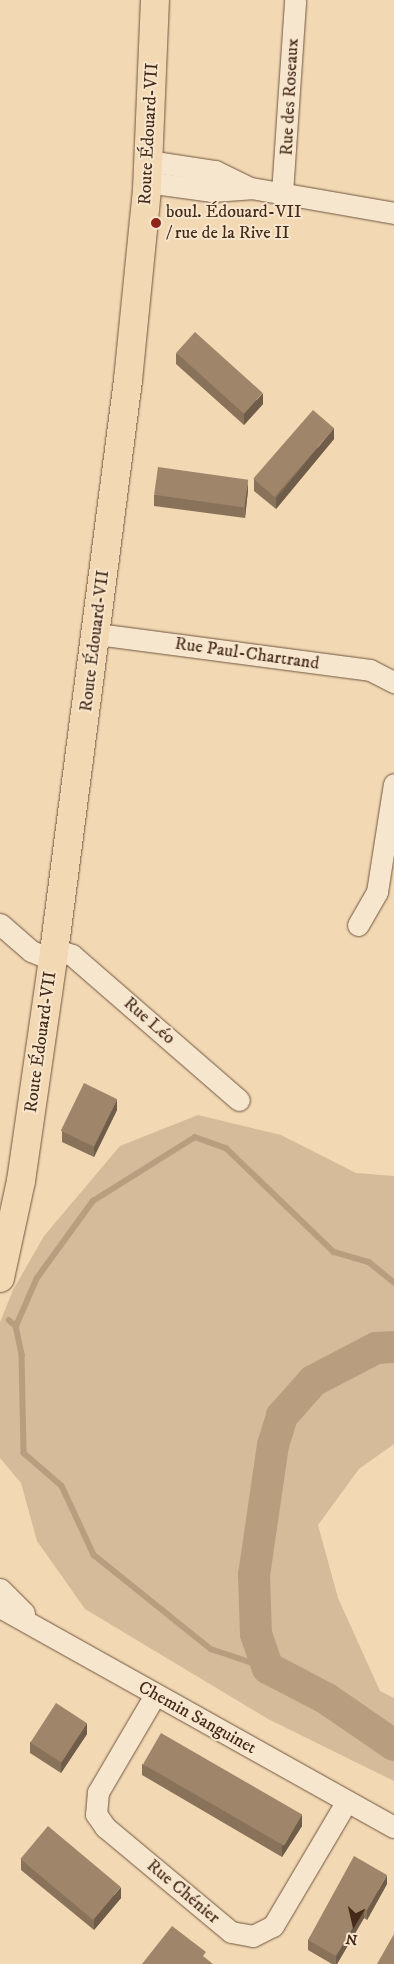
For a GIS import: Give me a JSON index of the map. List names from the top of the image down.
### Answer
{
  "streets": {
    "main road": ["Route Édouard-VII"],
    "street": [
      "Rue des Roseaux",
      "Rue Paul-Chartrand",
      "Rue Léo",
      "Chemin Sanguinet",
      "Rue Chénier"
    ]
  },
  "crossings": [
    ["Route Édouard-VII", "Rue Paul-Chartrand"],
    ["Route Édouard-VII", "Rue Léo"],
    ["Chemin Sanguinet", "Rue Chénier"]
  ],
  "places": ["boul. Édouard-VII / rue de la Rive II"],
  "north": "bottom"
}
